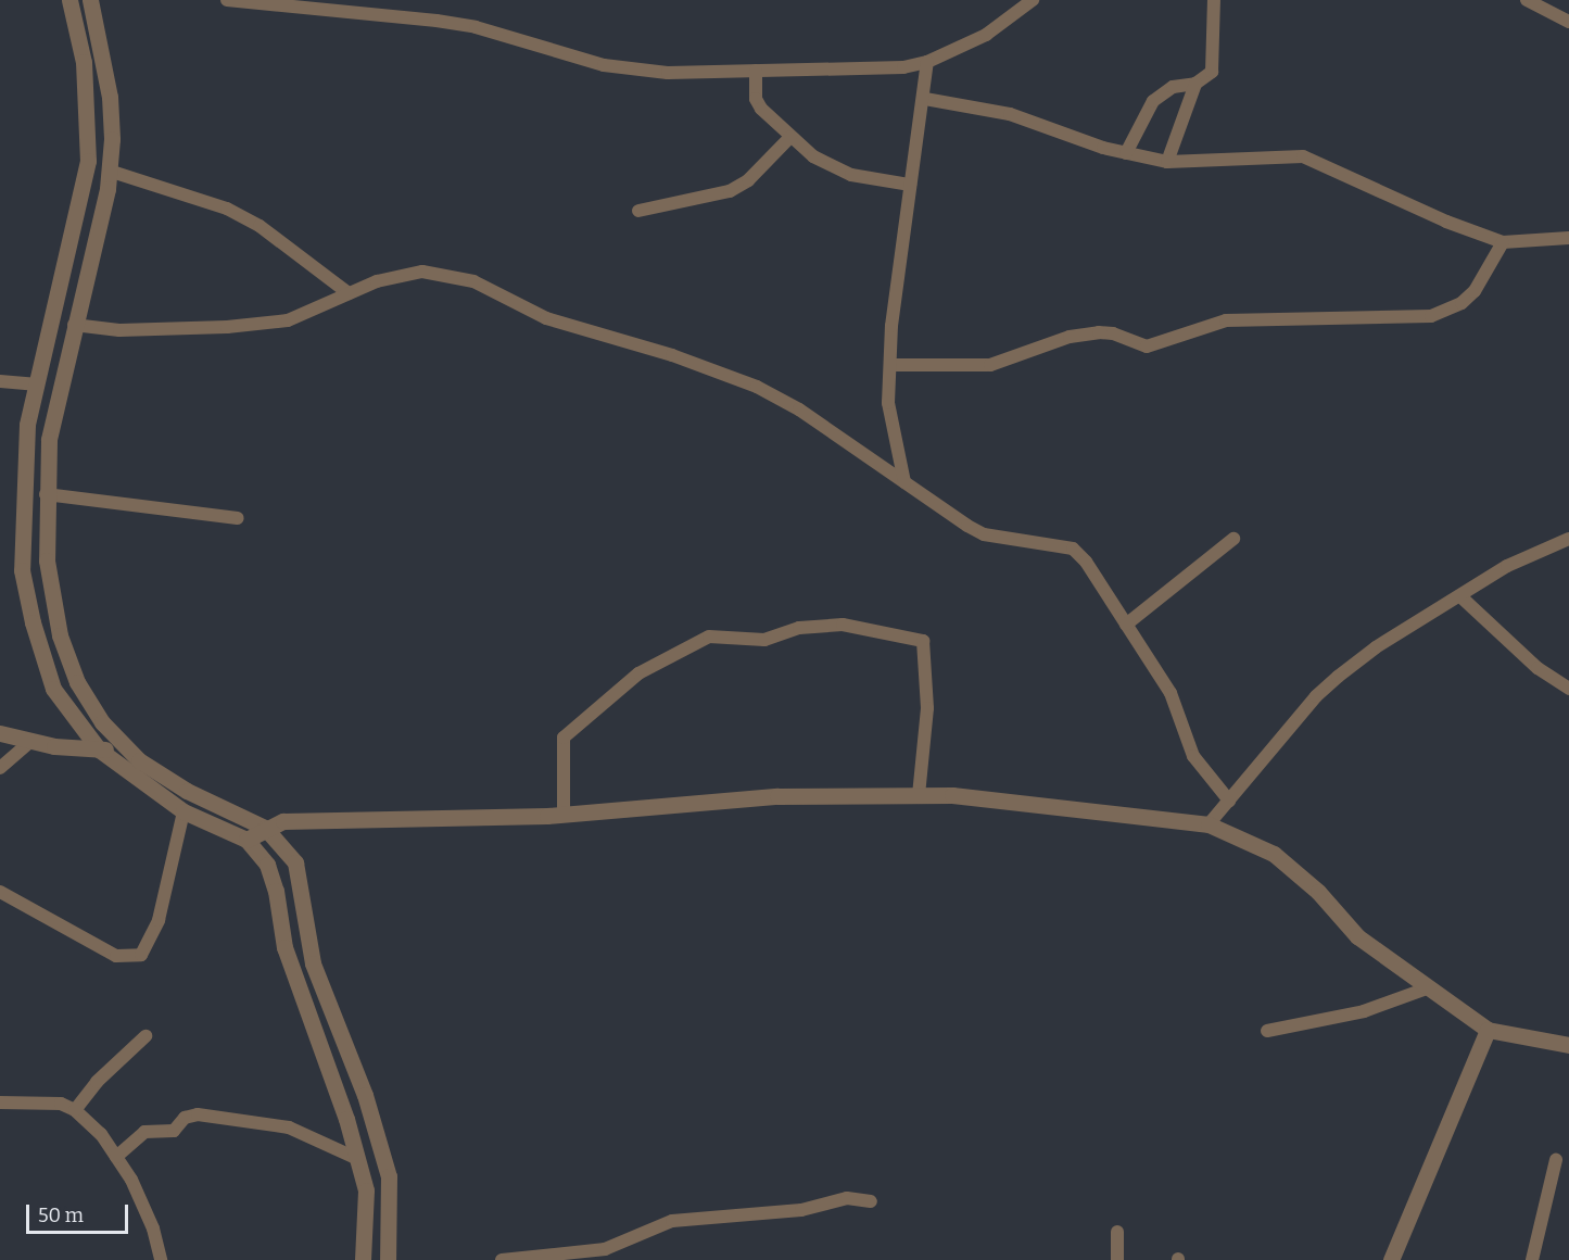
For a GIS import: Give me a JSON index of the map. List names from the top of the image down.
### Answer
{
  "scale_bar": "50 m"
}
